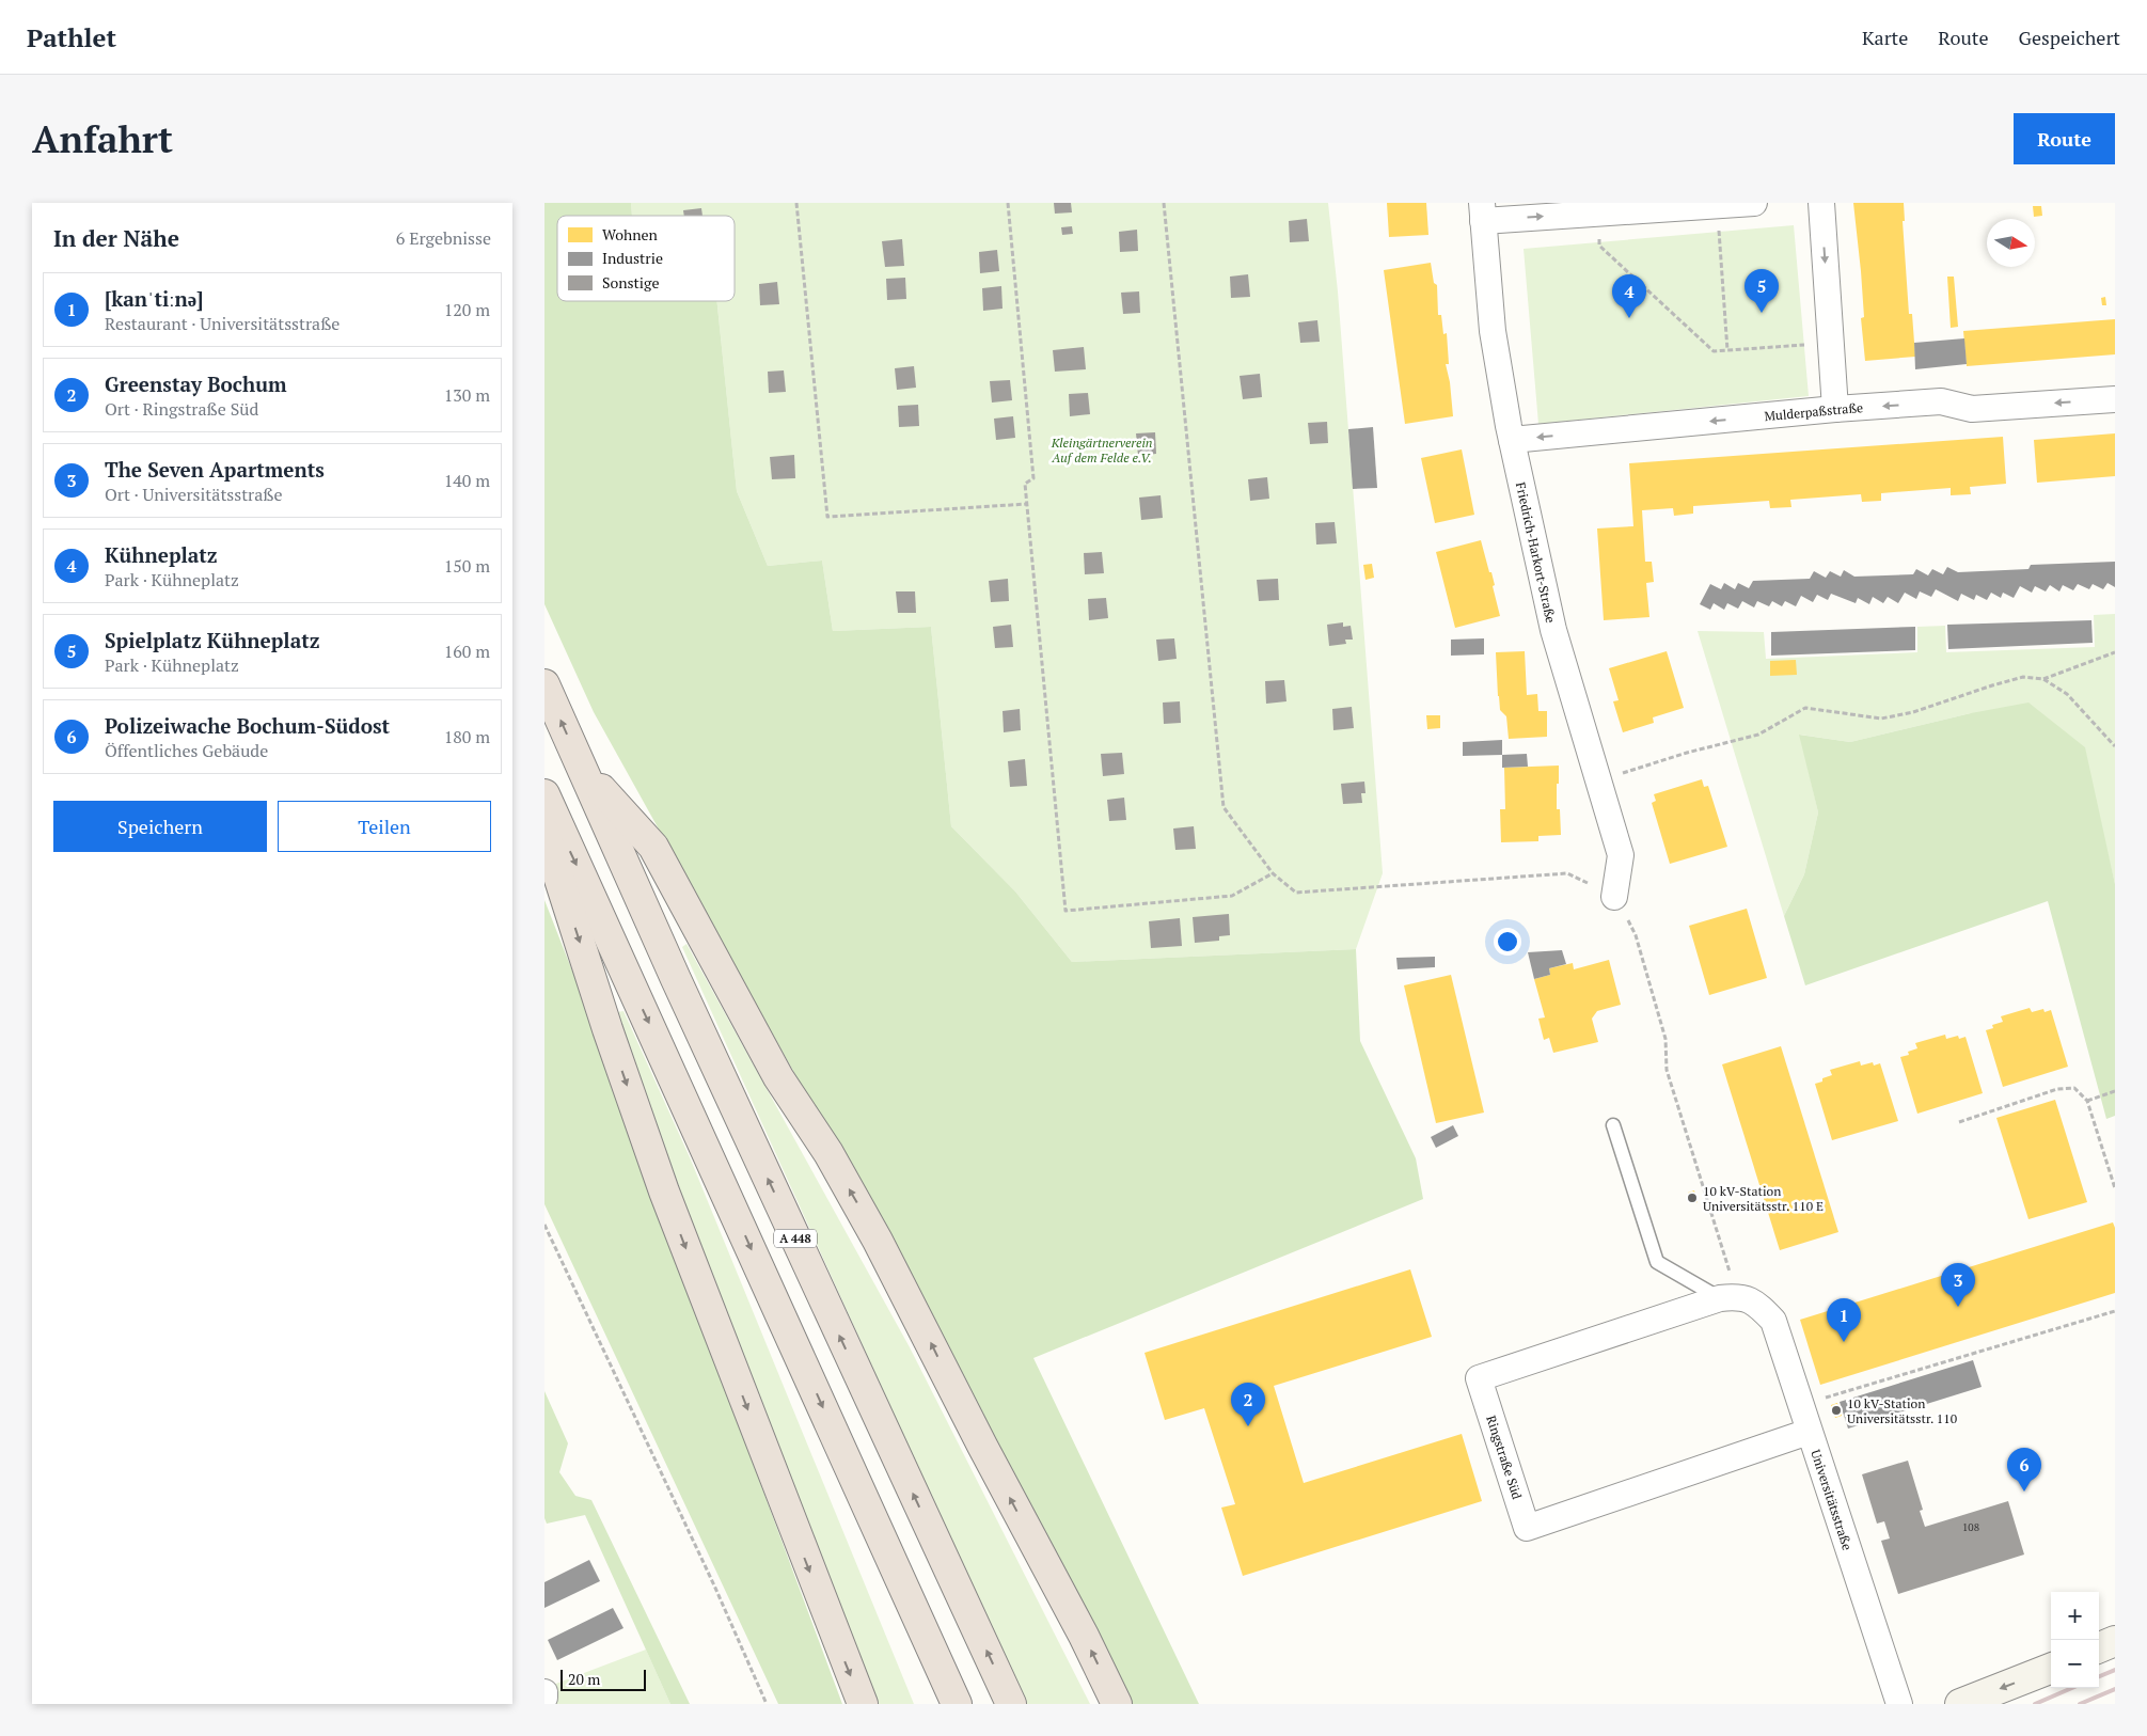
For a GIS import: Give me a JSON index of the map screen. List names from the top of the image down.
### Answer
{
  "streets": {
    "highway": ["A 448"],
    "street": [
      "Mulderpaßstraße",
      "Friedrich-Harkort-Straße",
      "Ringstraße Süd",
      "Universitätsstraße"
    ]
  },
  "crossings": [
    ["Mulderpaßstraße", "Friedrich-Harkort-Straße"],
    ["Ringstraße Süd", "Universitätsstraße"]
  ],
  "parks": ["Kleingärtnerverein Auf dem Felde e.V."],
  "places": ["10 kV-Station Universitätsstr. 110 E", "10 kV-Station Universitätsstr. 110"],
  "house_numbers": ["108"],
  "legend": ["Wohnen", "Industrie", "Sonstige"],
  "scale_bar": "20 m",
  "north": "right",
  "page": {
    "header": "Pathlet",
    "nav": ["Karte", "Route", "Gespeichert"],
    "buttons": [
      "Route",
      ["Speichern", "Teilen"]
    ],
    "title": "Anfahrt",
    "heading": ["In der Nähe", "6 Ergebnisse"],
    "pins": [
      "5",
      "4",
      "3",
      "1",
      "2",
      "6"
    ],
    "list": [
      {
        "mark": "1",
        "name": "[kanˈtiːnə]",
        "note": "Restaurant · Universitätsstraße",
        "value": "120 m"
      },
      {
        "mark": "2",
        "name": "Greenstay Bochum",
        "note": "Ort · Ringstraße Süd",
        "value": "130 m"
      },
      {
        "mark": "3",
        "name": "The Seven Apartments",
        "note": "Ort · Universitätsstraße",
        "value": "140 m"
      },
      {
        "mark": "4",
        "name": "Kühneplatz",
        "note": "Park · Kühneplatz",
        "value": "150 m"
      },
      {
        "mark": "5",
        "name": "Spielplatz Kühneplatz",
        "note": "Park · Kühneplatz",
        "value": "160 m"
      },
      {
        "mark": "6",
        "name": "Polizeiwache Bochum-Südost",
        "note": "Öffentliches Gebäude",
        "value": "180 m"
      }
    ],
    "map_buttons": ["+", "−"],
    "scale": "20 m"
  }
}
